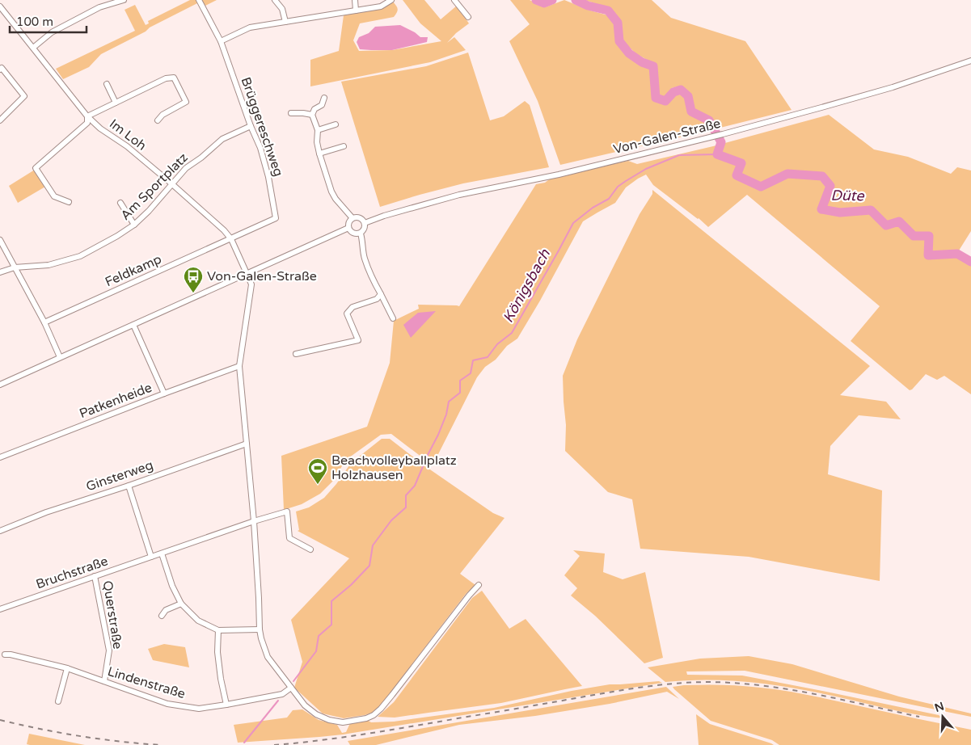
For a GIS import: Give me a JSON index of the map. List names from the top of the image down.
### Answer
{
  "streets": {
    "street": [
      "Brüggereschweg",
      "Im Loh",
      "Von-Galen-Straße",
      "Am Sportplatz",
      "Feldkamp",
      "Patkenheide",
      "Ginsterweg",
      "Bruchstraße",
      "Querstraße",
      "Lindenstraße"
    ]
  },
  "crossings": [
    ["Brüggereschweg", "Im Loh"],
    ["Brüggereschweg", "Am Sportplatz"],
    ["Brüggereschweg", "Feldkamp"],
    ["Im Loh", "Am Sportplatz"],
    ["Im Loh", "Feldkamp"],
    ["Im Loh", "Patkenheide"],
    ["Im Loh", "Ginsterweg"],
    ["Im Loh", "Bruchstraße"],
    ["Im Loh", "Lindenstraße"],
    ["Bruchstraße", "Querstraße"],
    ["Querstraße", "Lindenstraße"]
  ],
  "water": ["Düte", "Königsbach"],
  "places": {
    "bus stop": ["Von-Galen-Straße"],
    "sports": ["Beachvolleyballplatz Holzhausen"]
  },
  "scale_bar": "100 m",
  "north": "top"
}
